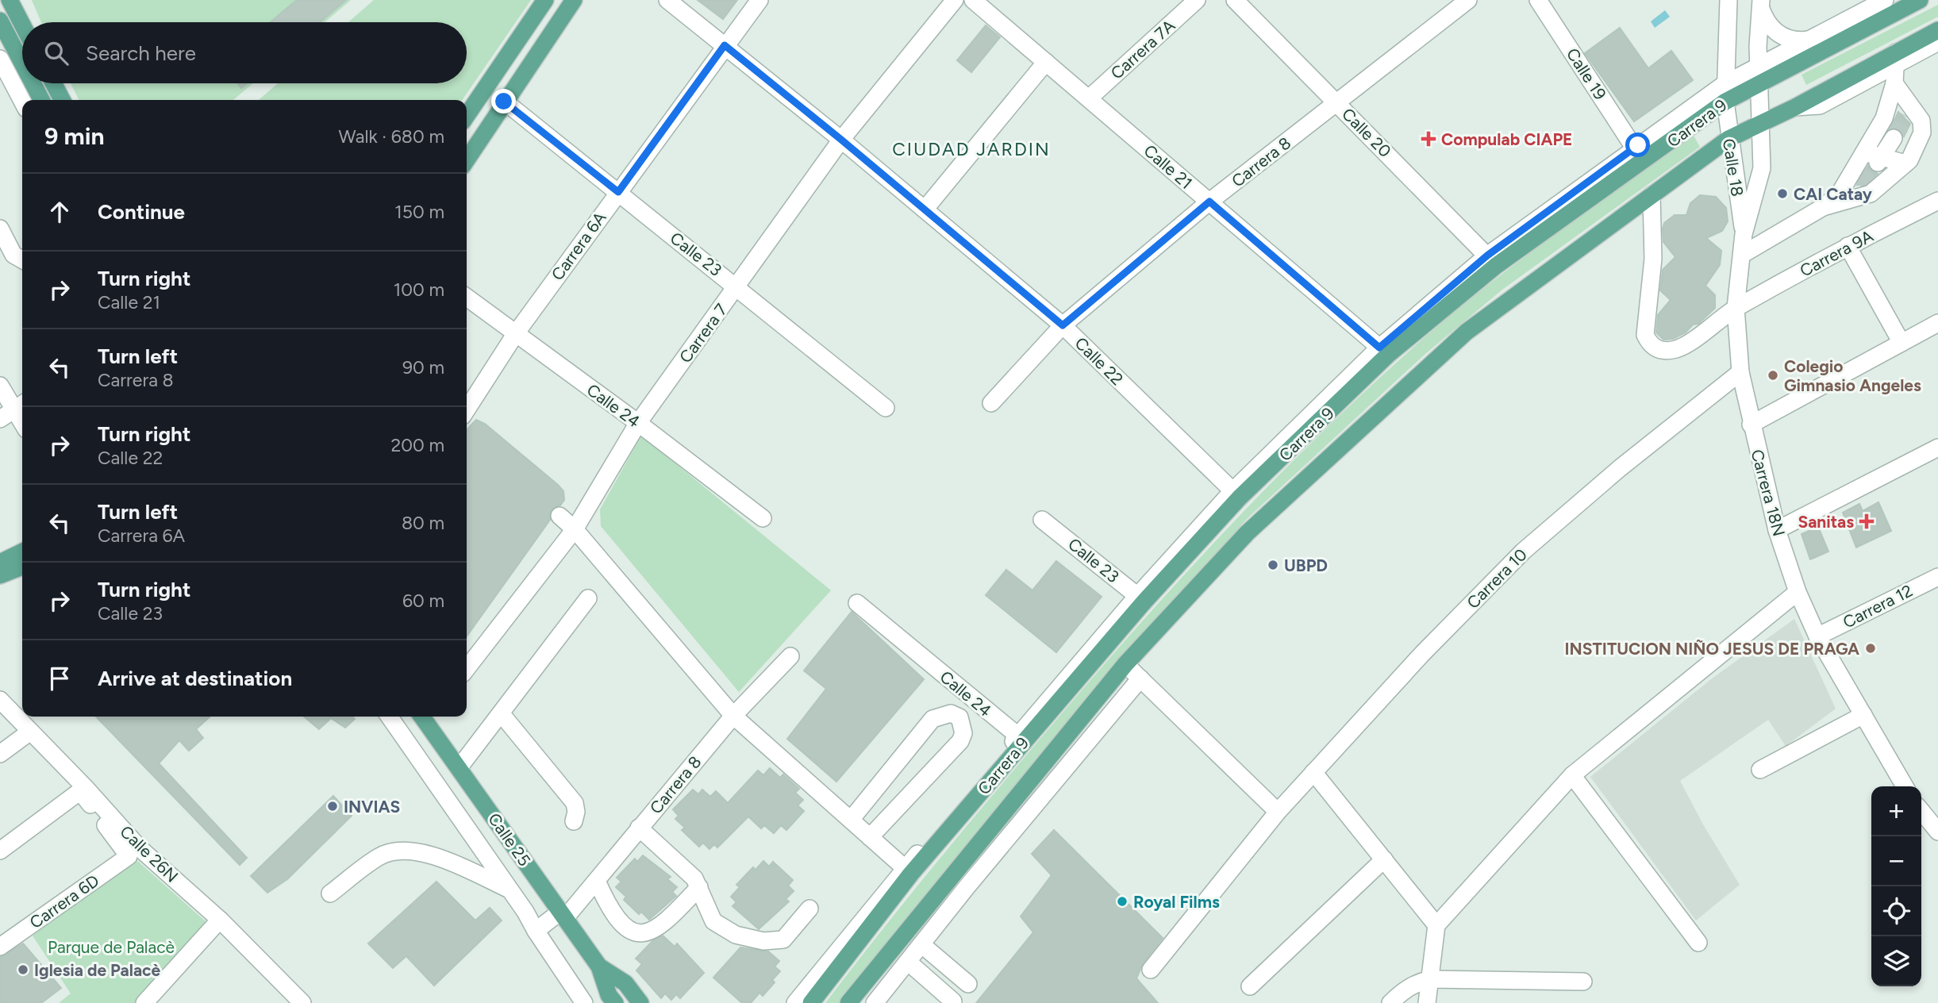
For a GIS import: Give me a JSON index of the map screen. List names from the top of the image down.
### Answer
{
  "streets": {
    "main road": ["Carrera 9", "Calle 25"],
    "street": [
      "Carrera 7A",
      "Calle 19",
      "Calle 20",
      "Carrera 8",
      "Calle 21",
      "Calle 18",
      "Carrera 6A",
      "Carrera 9A",
      "Calle 23",
      "Carrera 7",
      "Calle 22",
      "Calle 24",
      "Carrera 18N",
      "Carrera 10",
      "Carrera 12",
      "Calle 26N",
      "Carrera 6D"
    ]
  },
  "crossings": [
    ["Carrera 7A", "Calle 21"],
    ["Carrera 9", "Calle 20"],
    ["Carrera 9", "Calle 21"],
    ["Carrera 9", "Calle 18"],
    ["Carrera 9", "Carrera 9A"],
    ["Carrera 9", "Calle 23"],
    ["Carrera 9", "Calle 22"],
    ["Carrera 9", "Calle 24"],
    ["Calle 20", "Carrera 8"],
    ["Carrera 8", "Calle 21"],
    ["Carrera 8", "Calle 22"],
    ["Carrera 8", "Calle 25"],
    ["Calle 18", "Carrera 18N"],
    ["Carrera 6A", "Calle 23"],
    ["Carrera 6A", "Calle 22"],
    ["Carrera 6A", "Calle 24"],
    ["Carrera 9A", "Carrera 18N"],
    ["Calle 23", "Carrera 7"],
    ["Carrera 7", "Calle 22"],
    ["Carrera 7", "Calle 24"],
    ["Carrera 18N", "Carrera 10"],
    ["Carrera 18N", "Carrera 12"]
  ],
  "districts": ["CIUDAD JARDIN"],
  "parks": ["Parque de Palacè"],
  "places": {
    "health": ["Compulab CIAPE", "Sanitas"],
    "other": [
      "CAI Catay",
      "Colegio Gimnasio Angeles",
      "UBPD",
      "INSTITUCION NIÑO JESUS DE PRAGA",
      "INVIAS",
      "Royal Films",
      "Iglesia de Palacè"
    ]
  },
  "page": {
    "search": "Search here",
    "heading": ["9 min", "Walk · 680 m"],
    "list": [
      ["Continue", "150 m"],
      ["Turn right", "Calle 21", "100 m"],
      ["Turn left", "Carrera 8", "90 m"],
      ["Turn right", "Calle 22", "200 m"],
      ["Turn left", "Carrera 6A", "80 m"],
      ["Turn right", "Calle 23", "60 m"],
      "Arrive at destination"
    ],
    "map_buttons": ["+", "−"]
  }
}
